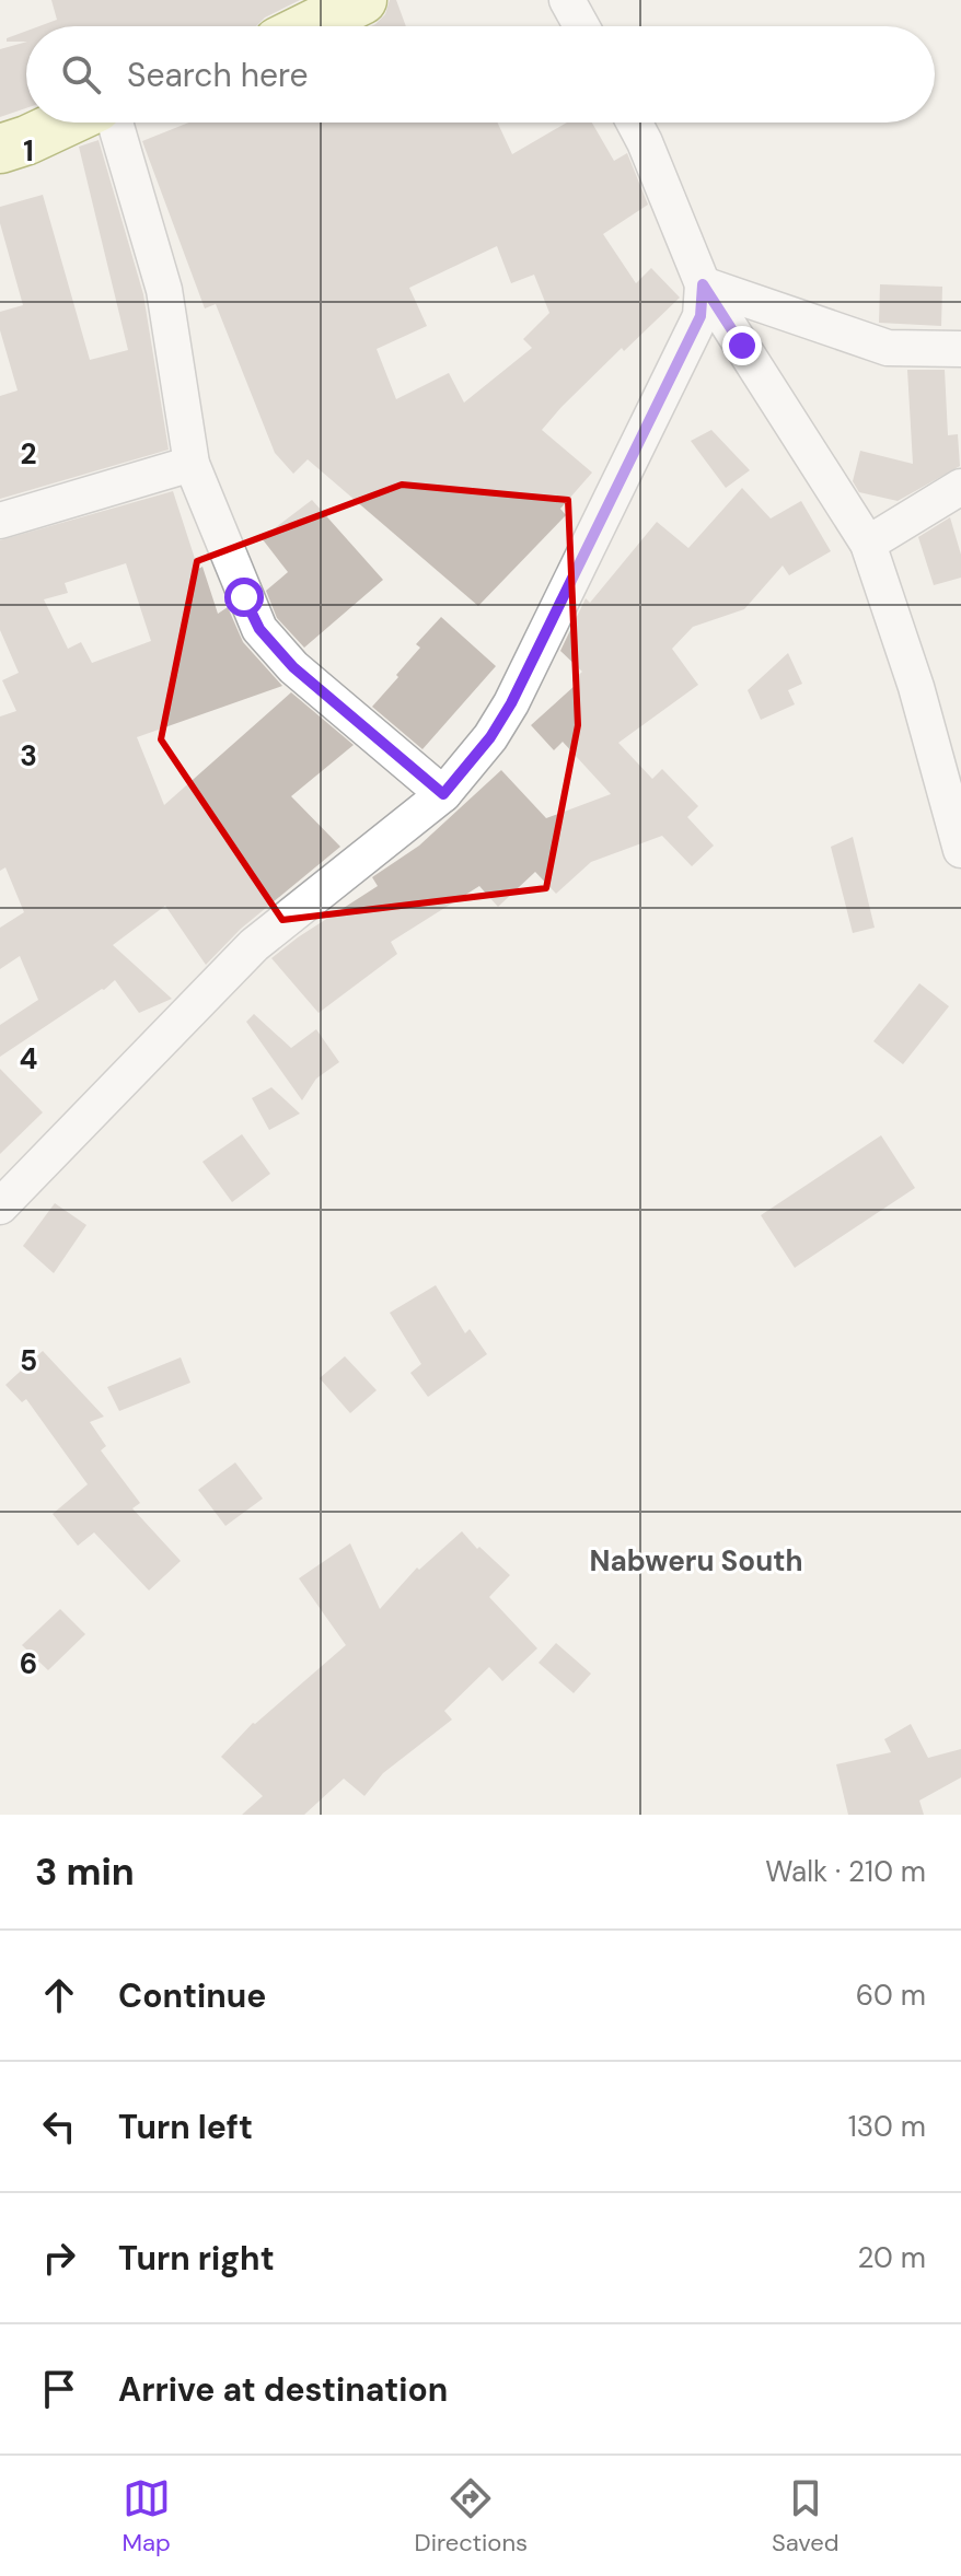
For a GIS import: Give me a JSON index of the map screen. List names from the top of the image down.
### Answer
{
  "districts": ["Nabweru South"],
  "page": {
    "search": "Search here",
    "heading": ["3 min", "Walk · 210 m"],
    "list": [
      ["Continue", "60 m"],
      ["Turn left", "130 m"],
      ["Turn right", "20 m"],
      "Arrive at destination"
    ],
    "nav": ["Map", "Directions", "Saved"]
  },
  "grid": {
    "rows": [
      "1",
      "2",
      "3",
      "4",
      "5",
      "6"
    ]
  }
}
